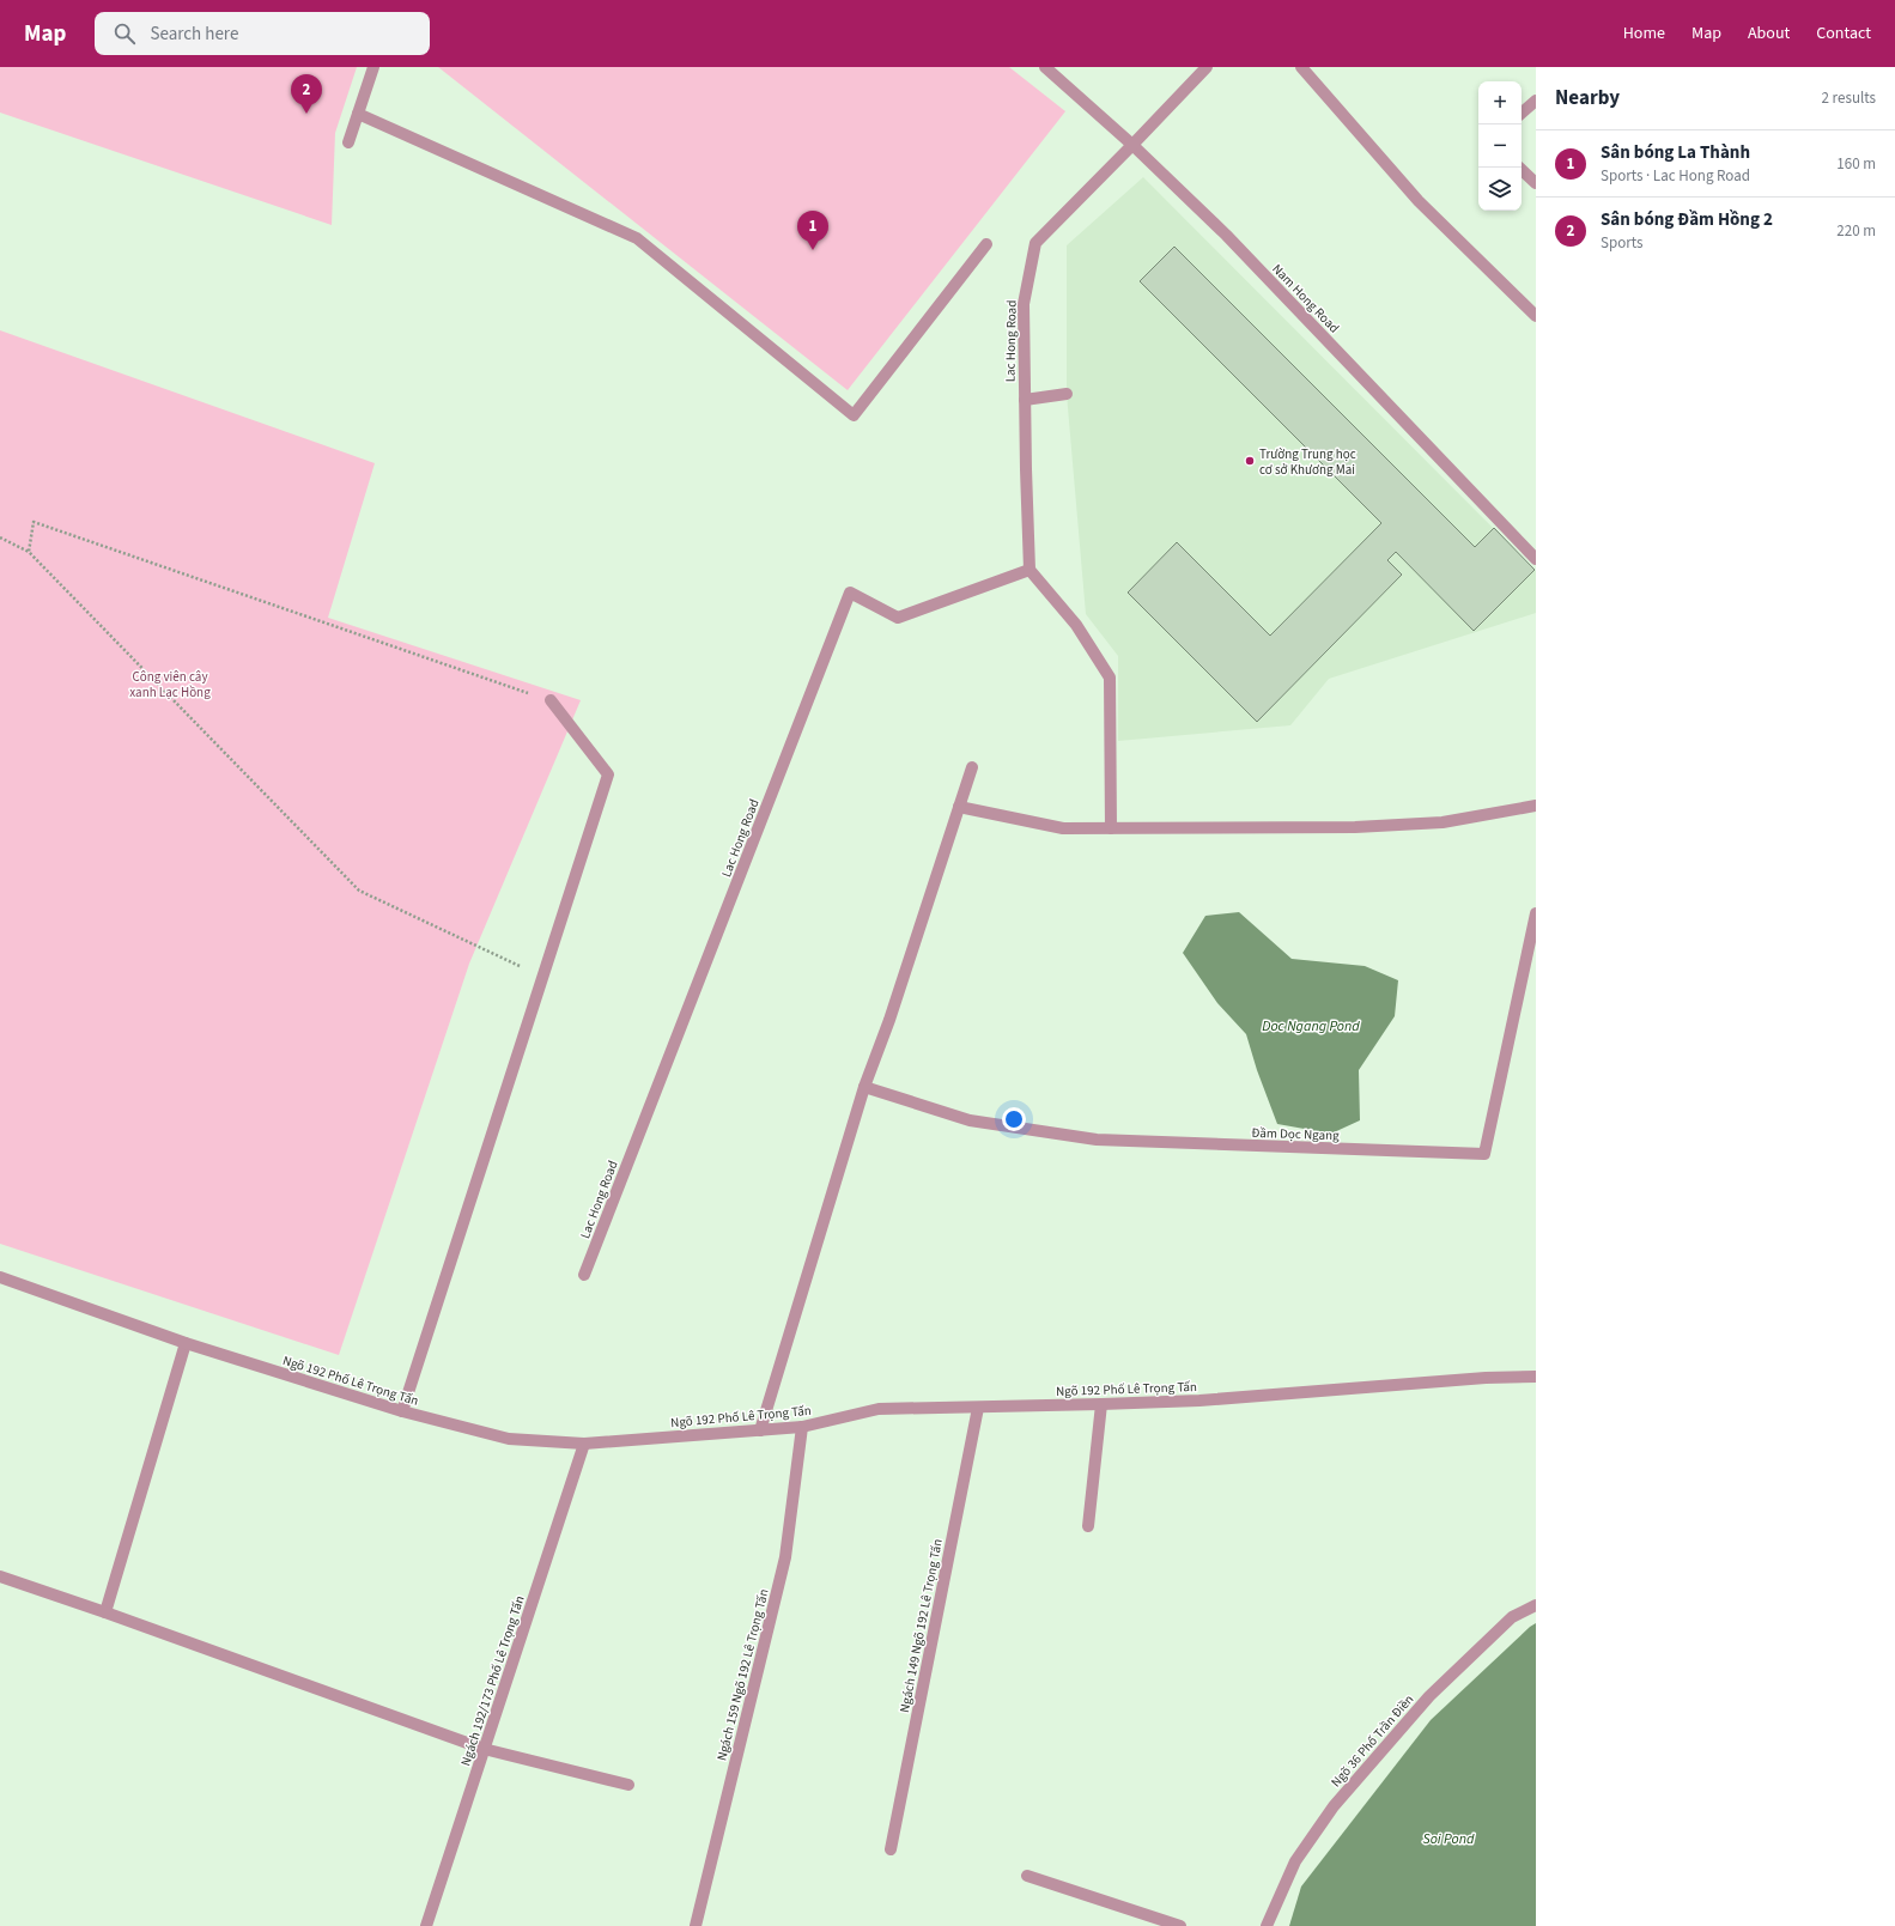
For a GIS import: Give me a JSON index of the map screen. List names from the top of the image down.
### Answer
{
  "streets": {
    "street": [
      "Nam Hong Road",
      "Lac Hong Road",
      "Đầm Dọc Ngang",
      "Ngõ 192 Phố Lê Trọng Tấn",
      "Ngách 149 Ngõ 192 Lê Trọng Tấn",
      "Ngách 159 Ngõ 192 Lê Trọng Tấn",
      "Ngách 192/173 Phố Lê Trọng Tấn",
      "Ngõ 36 Phố Trần Điền"
    ]
  },
  "crossings": [
    ["Nam Hong Road", "Lac Hong Road"],
    ["Ngõ 192 Phố Lê Trọng Tấn", "Ngách 149 Ngõ 192 Lê Trọng Tấn"],
    ["Ngõ 192 Phố Lê Trọng Tấn", "Ngách 159 Ngõ 192 Lê Trọng Tấn"],
    ["Ngõ 192 Phố Lê Trọng Tấn", "Ngách 192/173 Phố Lê Trọng Tấn"]
  ],
  "water": ["Doc Ngang Pond", "Soi Pond"],
  "parks": ["Công viên cây xanh Lạc Hồng"],
  "places": ["Trường Trung học cơ sở Khương Mai"],
  "page": {
    "header": "Map",
    "search": "Search here",
    "nav": [
      "Home",
      "Map",
      "About",
      "Contact"
    ],
    "heading": ["Nearby", "2 results"],
    "pins": ["2", "1"],
    "map_buttons": ["+", "−"],
    "list": [
      {
        "mark": "1",
        "name": "Sân bóng La Thành",
        "note": "Sports · Lac Hong Road",
        "value": "160 m"
      },
      {
        "mark": "2",
        "name": "Sân bóng Đầm Hồng 2",
        "note": "Sports",
        "value": "220 m"
      }
    ]
  }
}
